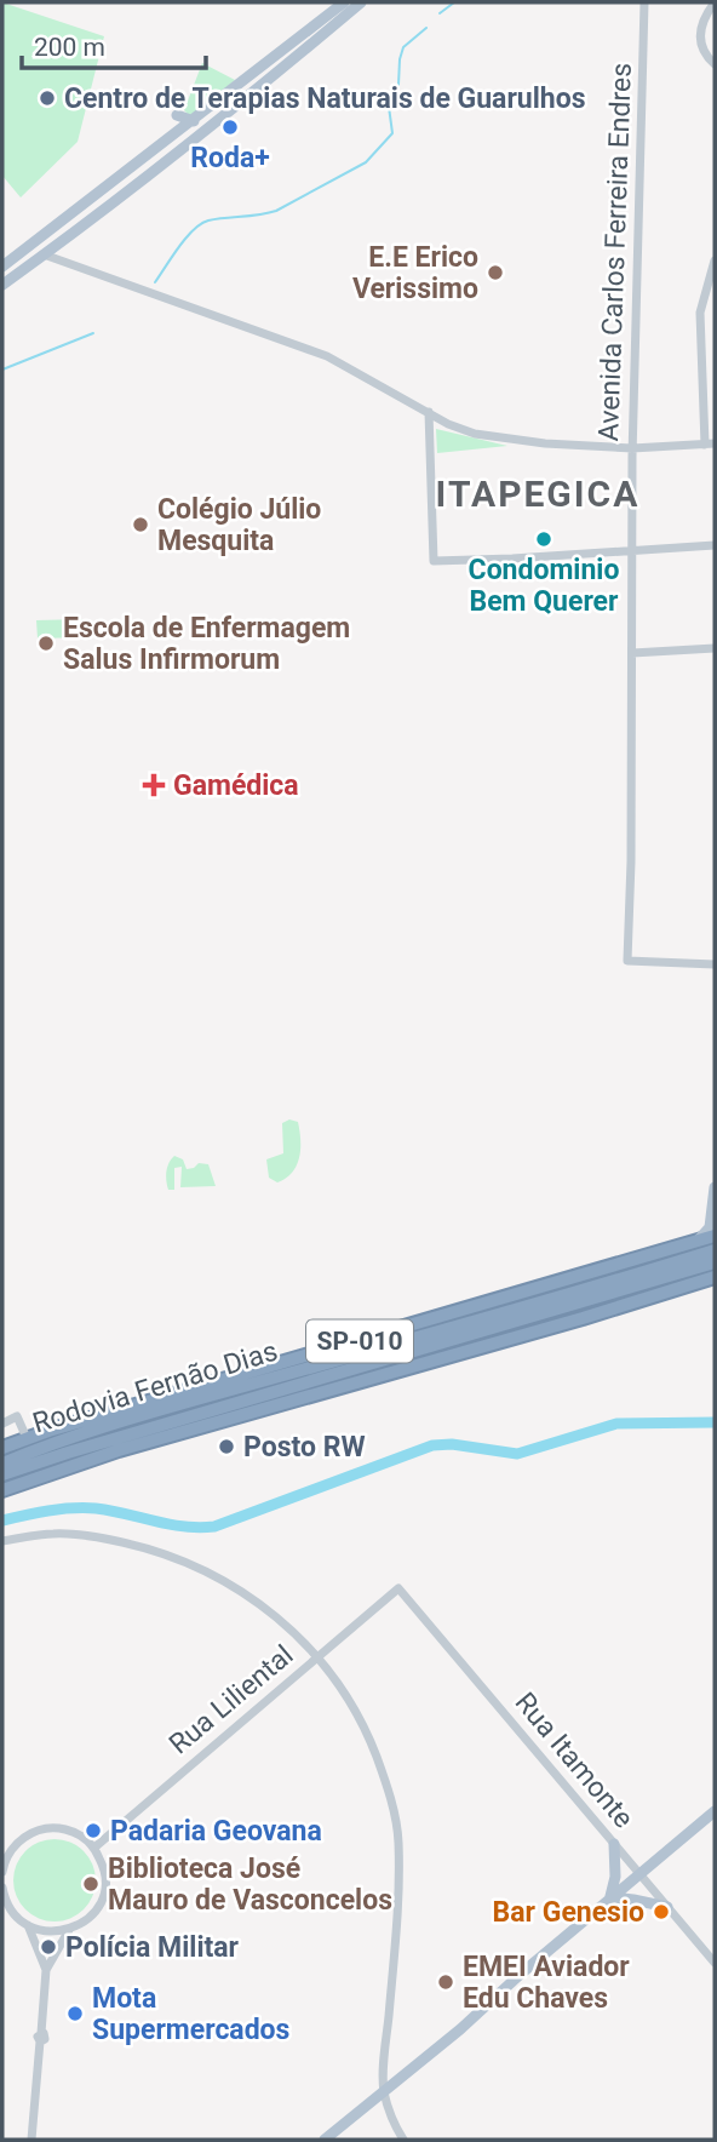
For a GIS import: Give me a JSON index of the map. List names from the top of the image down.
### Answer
{
  "streets": {
    "highway": ["SP-010", "Rodovia Fernão Dias"],
    "street": ["Avenida Carlos Ferreira Endres", "Rua Liliental", "Rua Itamonte"]
  },
  "crossings": [
    ["Rua Liliental", "Rua Itamonte"]
  ],
  "districts": ["ITAPEGICA"],
  "places": {
    "other": [
      "Centro de Terapias Naturais de Guarulhos",
      "Roda+",
      "E.E Erico Verissimo",
      "Colégio Júlio Mesquita",
      "Condominio Bem Querer",
      "Escola de Enfermagem Salus Infirmorum",
      "Posto RW",
      "Padaria Geovana",
      "Biblioteca José Mauro de Vasconcelos",
      "Bar Genesio",
      "Polícia Militar",
      "EMEI Aviador Edu Chaves",
      "Mota Supermercados"
    ],
    "health": ["Gamédica"]
  },
  "scale_bar": "200 m"
}
